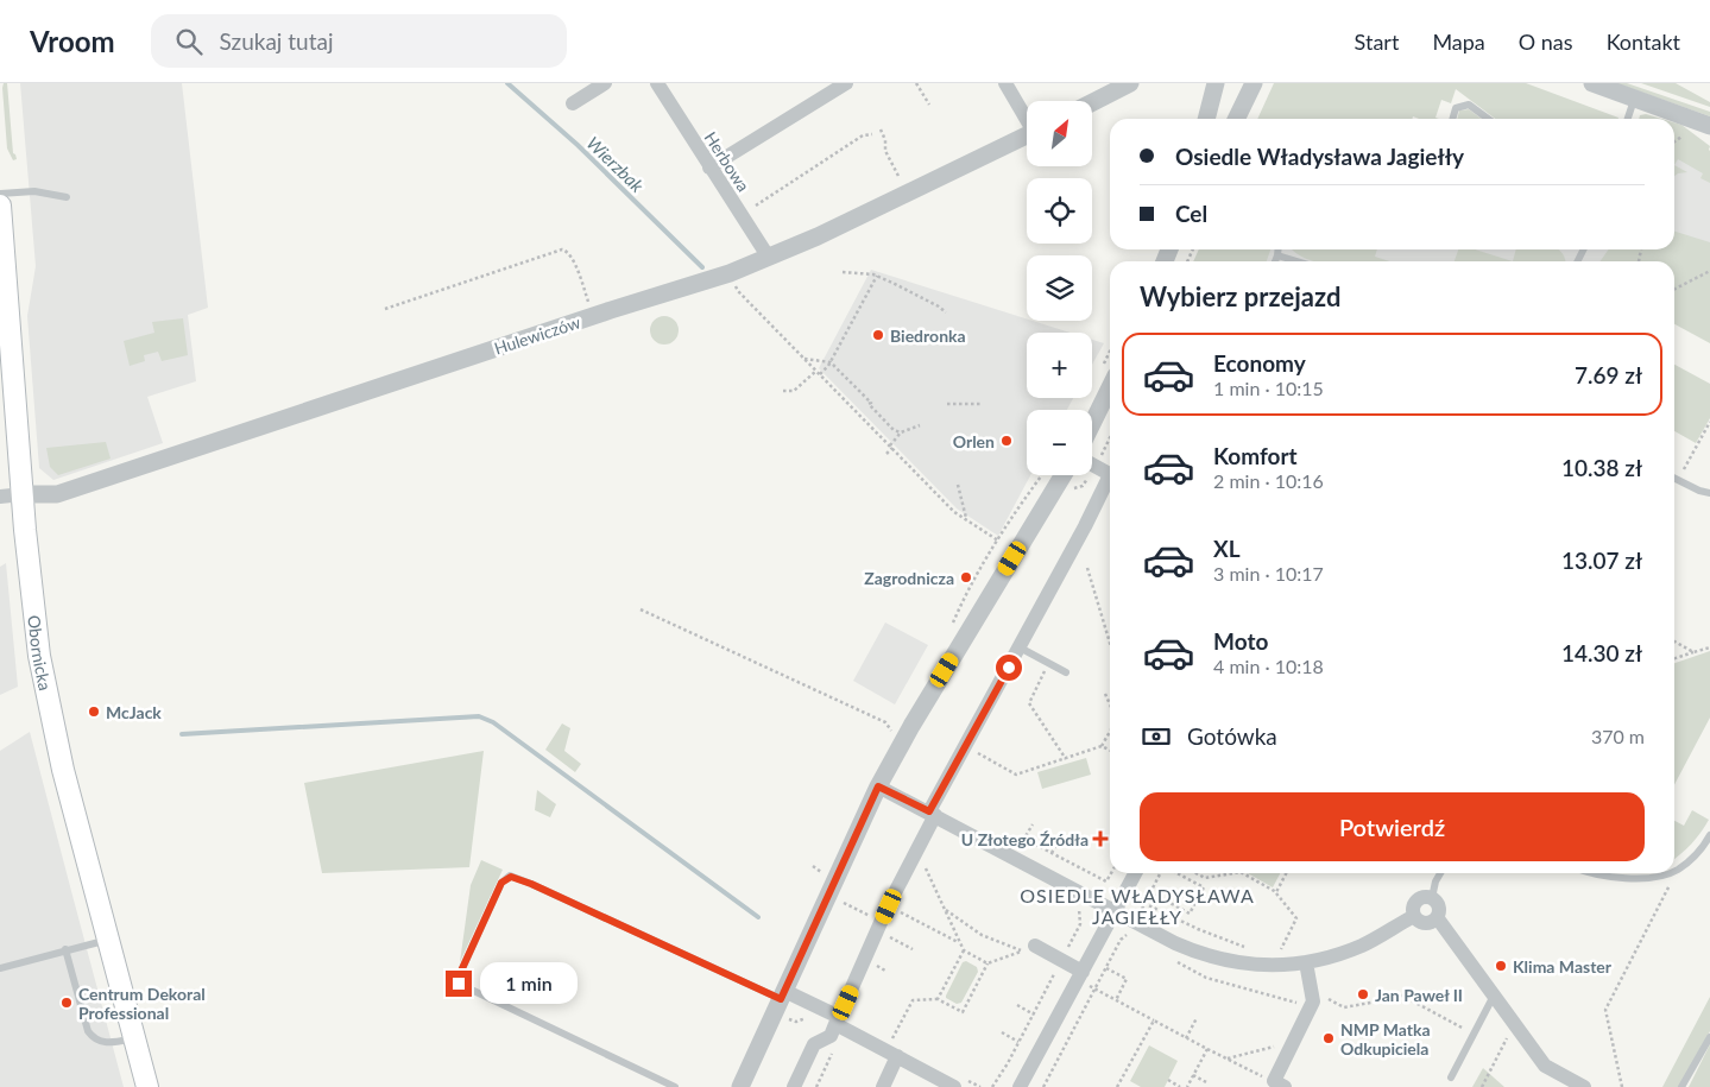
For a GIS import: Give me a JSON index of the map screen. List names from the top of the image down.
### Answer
{
  "streets": {
    "main road": ["Obornicka"],
    "street": ["Herbowa", "Hulewiczów"]
  },
  "crossings": [
    ["Herbowa", "Hulewiczów"],
    ["Hulewiczów", "Obornicka"]
  ],
  "districts": ["OSIEDLE WŁADYSŁAWA JAGIEŁŁY"],
  "water": ["Wierzbak"],
  "places": {
    "other": [
      "Biedronka",
      "Orlen",
      "Zagrodnicza",
      "McJack",
      "Klima Master",
      "Jan Paweł II",
      "Centrum Dekoral Professional",
      "NMP Matka Odkupiciela"
    ],
    "health": ["U Złotego Źródła"]
  },
  "north": "top right",
  "page": {
    "header": "Vroom",
    "search": "Szukaj tutaj",
    "nav": [
      "Start",
      "Mapa",
      "O nas",
      "Kontakt"
    ],
    "map_buttons": ["+", "−"],
    "banner": ["Osiedle Władysława Jagiełły", "Cel"],
    "heading": "Wybierz przejazd",
    "list": [
      {
        "name": "Economy",
        "note": "1 min · 10:15",
        "value": "7.69 zł"
      },
      {
        "name": "Komfort",
        "note": "2 min · 10:16",
        "value": "10.38 zł"
      },
      {
        "name": "XL",
        "note": "3 min · 10:17",
        "value": "13.07 zł"
      },
      {
        "name": "Moto",
        "note": "4 min · 10:18",
        "value": "14.30 zł"
      }
    ],
    "pay": ["Gotówka", "370 m"],
    "buttons": "Potwierdź",
    "bubble": "1 min"
  }
}
